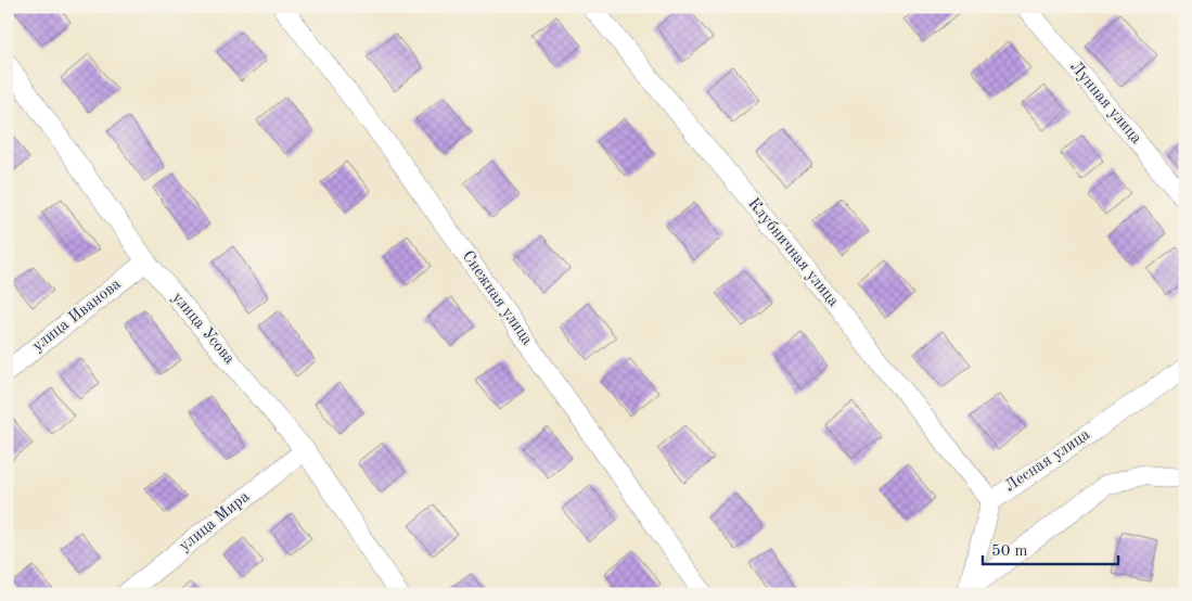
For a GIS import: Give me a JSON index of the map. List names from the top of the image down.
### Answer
{
  "streets": {
    "street": [
      "Лунная улица",
      "Клубничная улица",
      "Снежная улица",
      "улица Иванова",
      "улица Усова",
      "Лесная улица",
      "улица Мира"
    ]
  },
  "crossings": [
    ["Клубничная улица", "Лесная улица"],
    ["улица Иванова", "улица Усова"],
    ["улица Усова", "улица Мира"]
  ],
  "scale_bar": "50 m"
}
